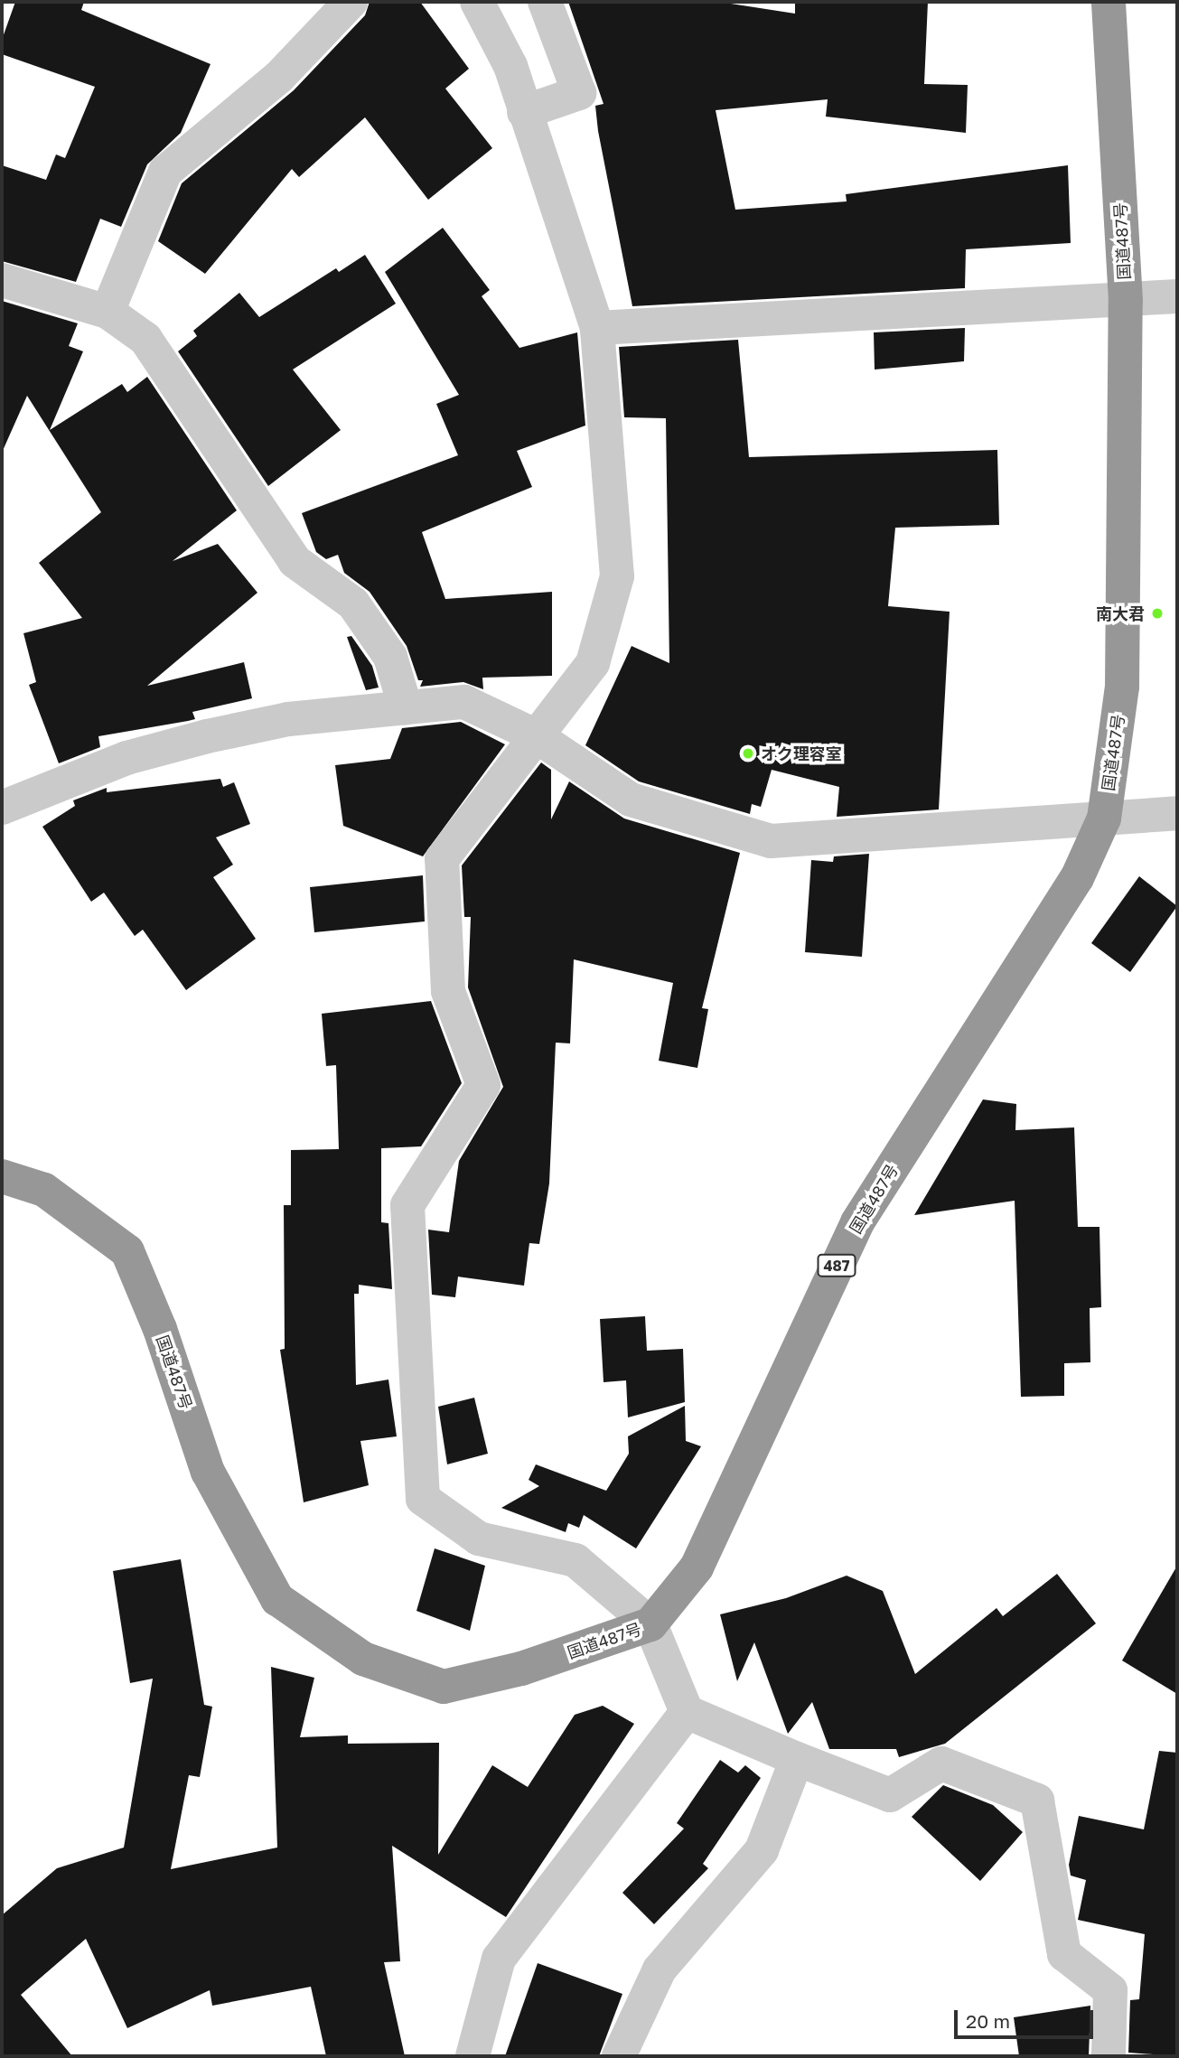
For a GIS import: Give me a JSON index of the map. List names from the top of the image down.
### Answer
{
  "streets": {
    "highway": ["国道487号", "487"]
  },
  "places": ["南大君", "オク理容室"],
  "scale_bar": "20 m"
}
